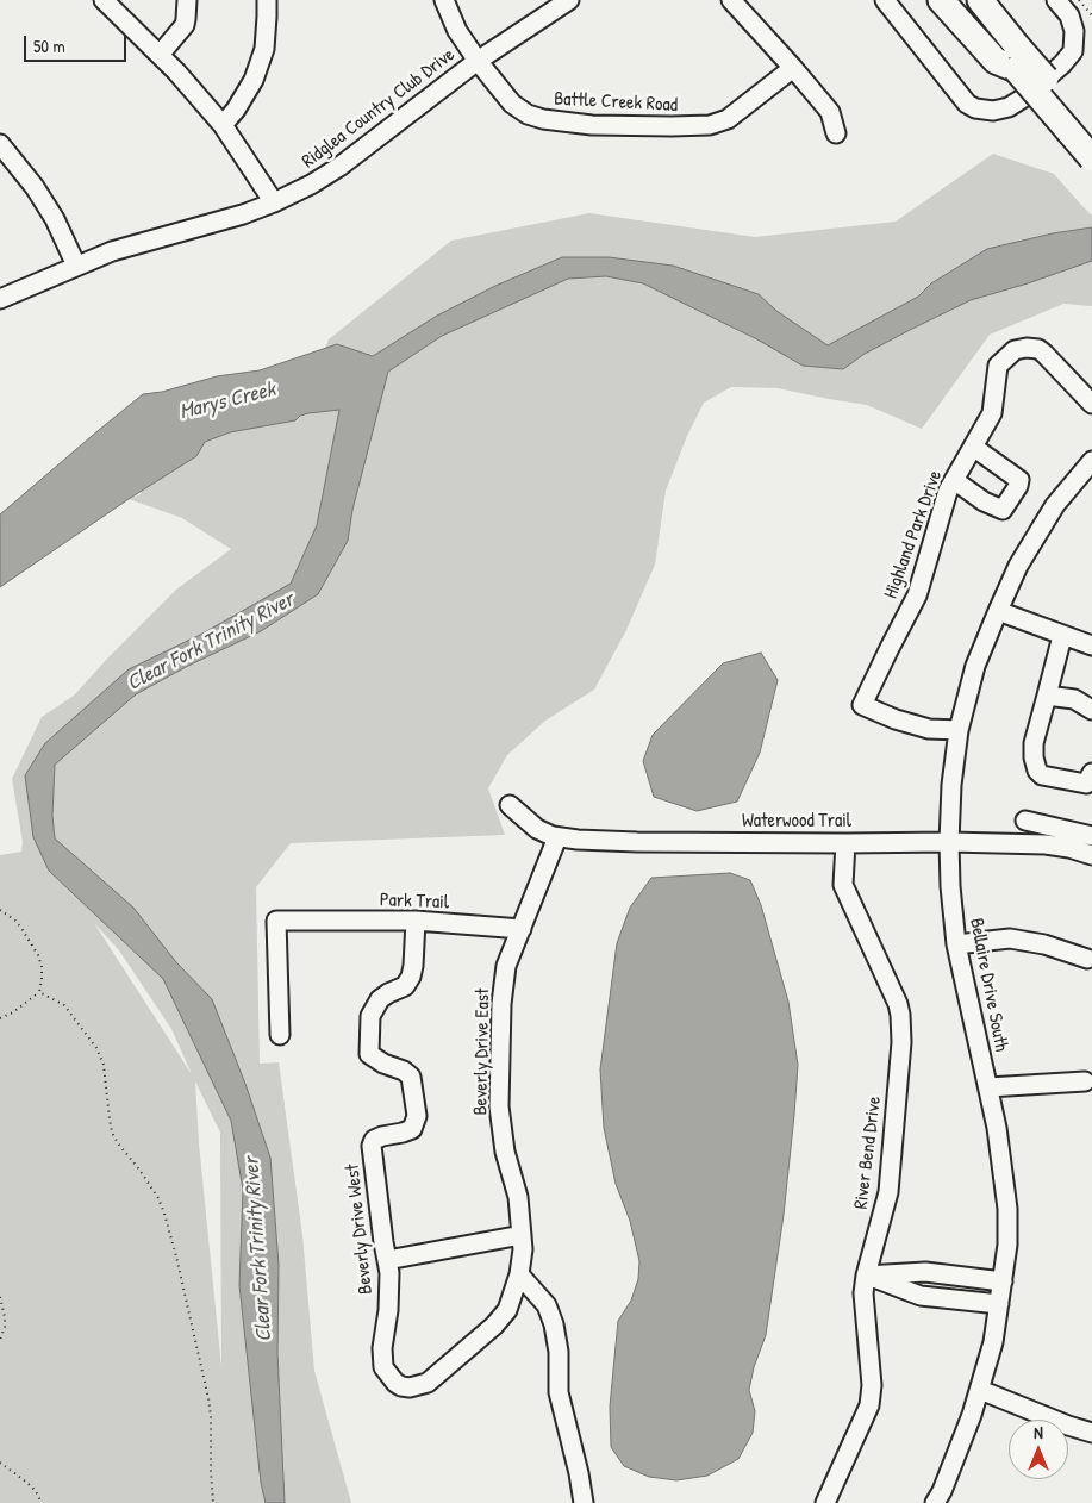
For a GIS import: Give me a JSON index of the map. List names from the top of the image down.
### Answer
{
  "streets": {
    "street": [
      "Battle Creek Road",
      "Ridglea Country Club Drive",
      "Highland Park Drive",
      "Waterwood Trail",
      "Park Trail",
      "Bellaire Drive South",
      "Beverly Drive East",
      "River Bend Drive",
      "Beverly Drive West"
    ]
  },
  "crossings": [
    ["Battle Creek Road", "Ridglea Country Club Drive"],
    ["Highland Park Drive", "Bellaire Drive South"],
    ["Waterwood Trail", "Bellaire Drive South"],
    ["Waterwood Trail", "Beverly Drive East"],
    ["Waterwood Trail", "River Bend Drive"],
    ["Park Trail", "Beverly Drive East"],
    ["Park Trail", "Beverly Drive West"],
    ["Beverly Drive East", "Beverly Drive West"]
  ],
  "water": ["Marys Creek", "Clear Fork Trinity River"],
  "scale_bar": "50 m",
  "north": "top"
}
